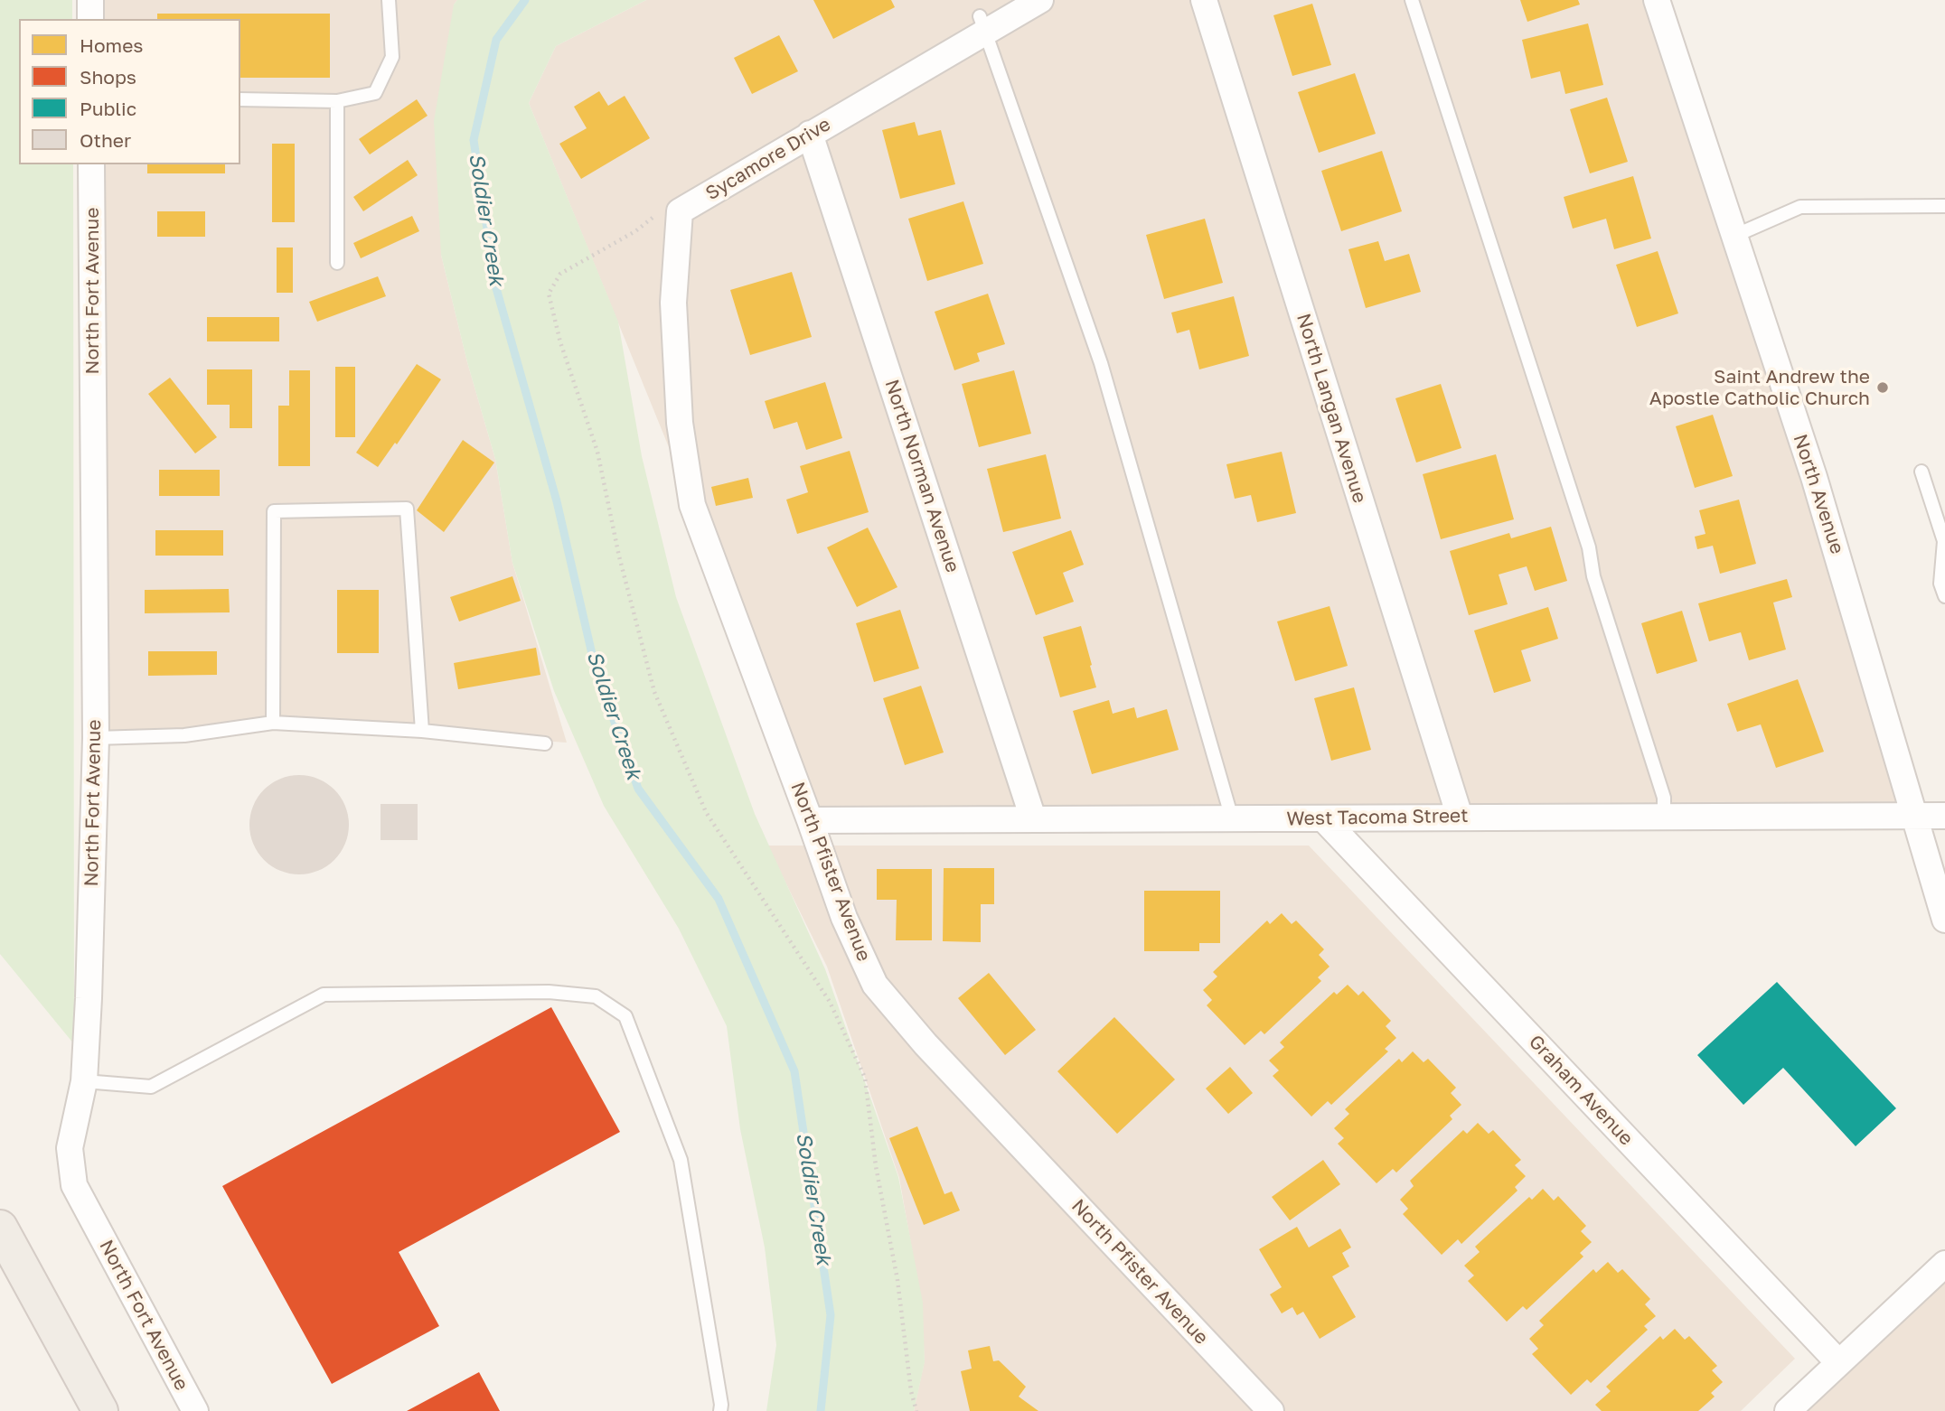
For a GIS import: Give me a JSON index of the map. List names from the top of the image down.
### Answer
{
  "streets": {
    "street": [
      "Sycamore Drive",
      "North Fort Avenue",
      "North Langan Avenue",
      "North Norman Avenue",
      "North Avenue",
      "West Tacoma Street",
      "North Pfister Avenue",
      "Graham Avenue"
    ]
  },
  "crossings": [
    ["Sycamore Drive", "North Norman Avenue"],
    ["Sycamore Drive", "North Pfister Avenue"],
    ["North Langan Avenue", "West Tacoma Street"],
    ["North Norman Avenue", "West Tacoma Street"],
    ["North Avenue", "West Tacoma Street"],
    ["West Tacoma Street", "North Pfister Avenue"],
    ["West Tacoma Street", "Graham Avenue"]
  ],
  "water": ["Soldier Creek"],
  "places": ["Saint Andrew the Apostle Catholic Church"],
  "legend": [
    "Homes",
    "Shops",
    "Public",
    "Other"
  ]
}
